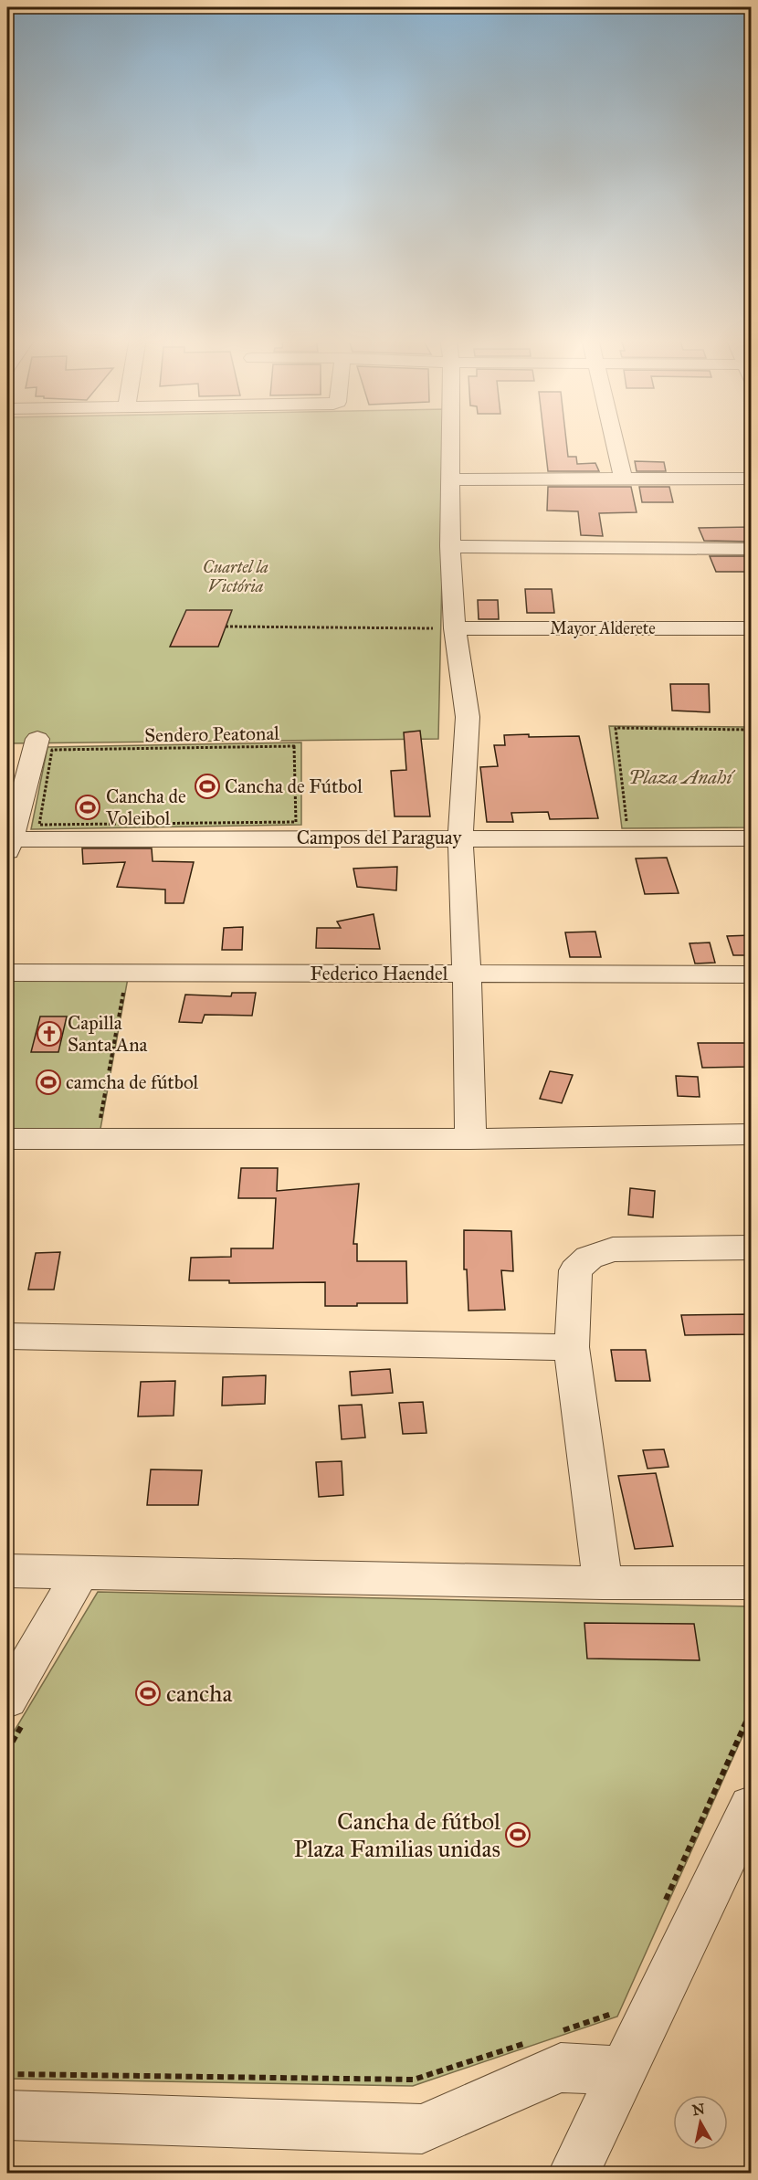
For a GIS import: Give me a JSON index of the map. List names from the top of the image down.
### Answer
{
  "streets": {
    "street": ["Mayor Alderete", "Campos del Paraguay", "Federico Haendel"],
    "path": ["Sendero Peatonal"]
  },
  "parks": ["Cuartel la Victória", "Plaza Anahí"],
  "places": {
    "sports": [
      "Cancha de Fútbol",
      "Cancha de Voleibol",
      "camcha de fútbol",
      "cancha",
      "Cancha de fútbol Plaza Familias unidas"
    ],
    "church": ["Capilla Santa Ana"]
  },
  "north": "top"
}
